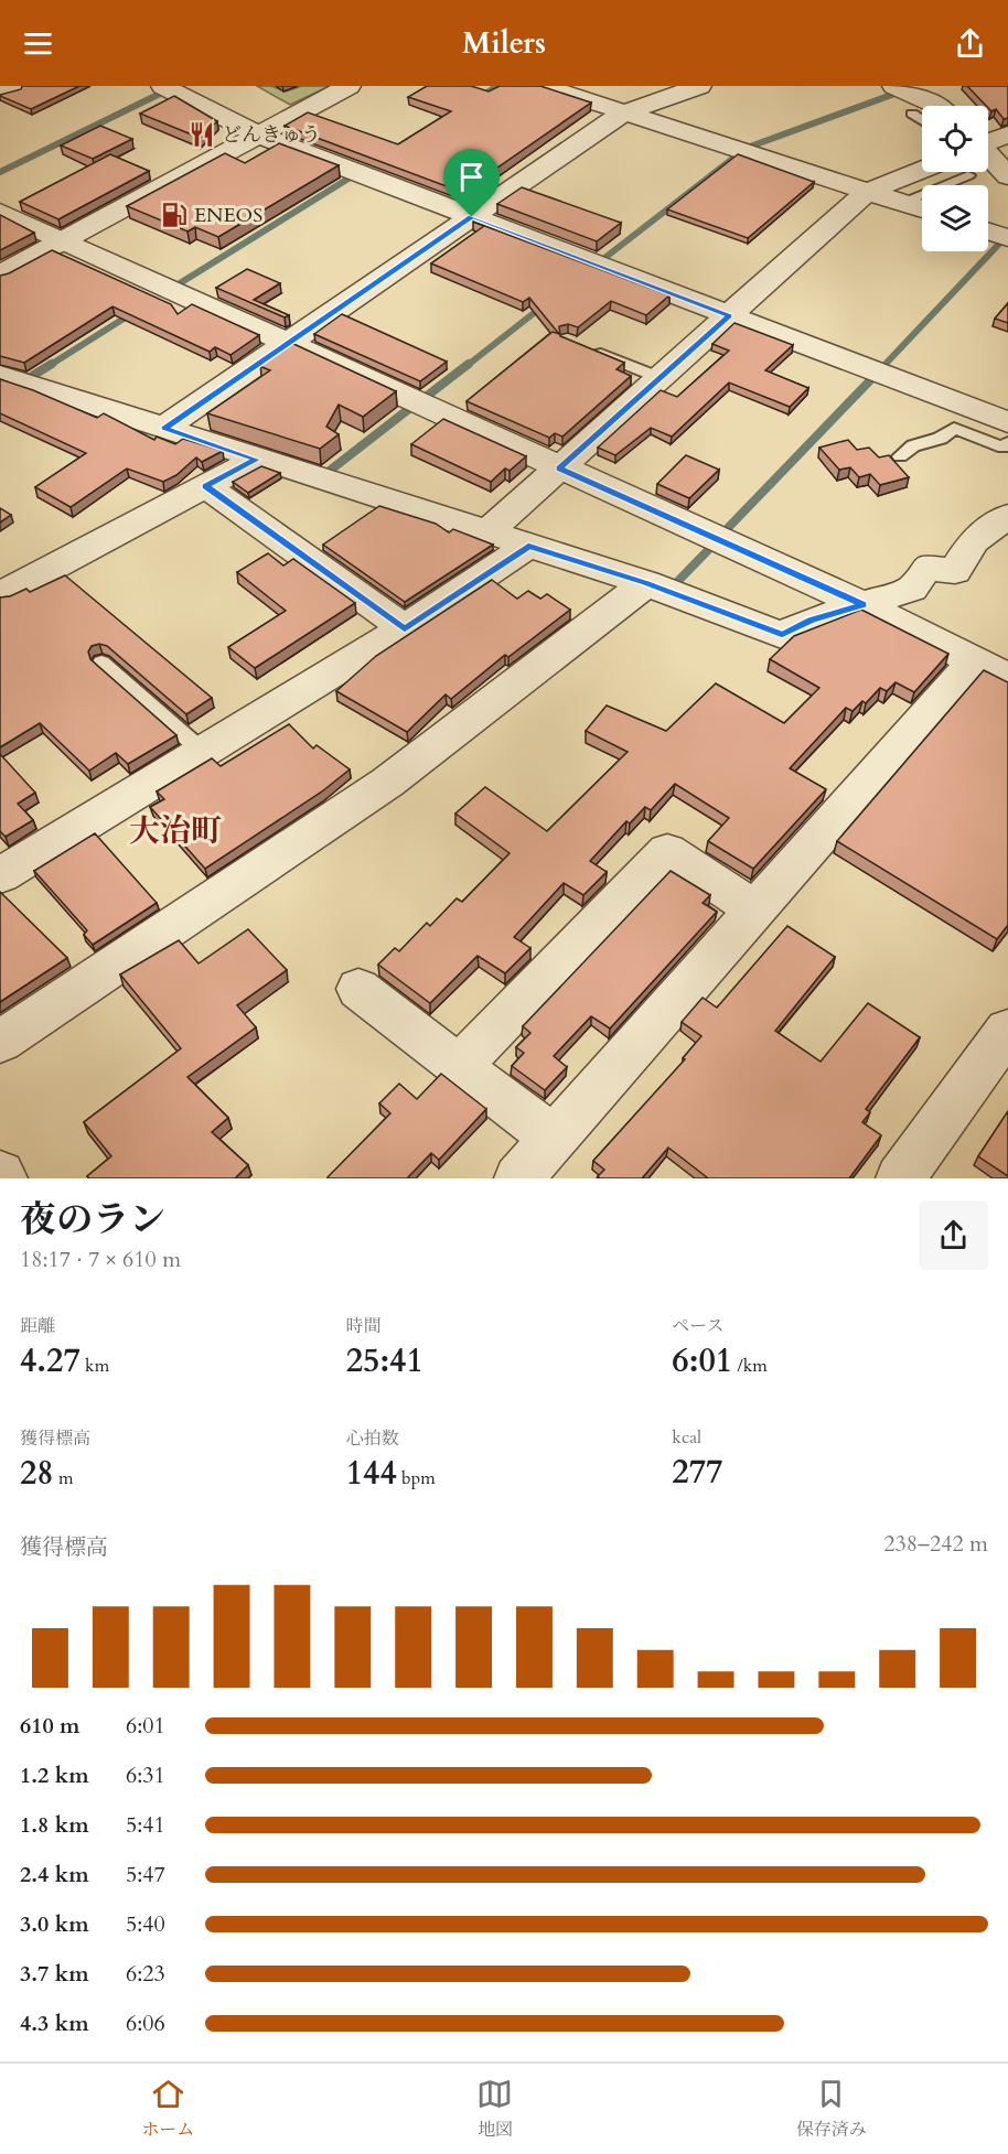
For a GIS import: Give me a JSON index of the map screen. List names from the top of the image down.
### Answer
{
  "districts": ["大治町"],
  "places": {
    "restaurant": ["どんきゅう"],
    "fuel station": ["ENEOS"]
  },
  "page": {
    "header": "Milers",
    "heading": ["夜のラン", "18:17 · 7 × 610 m"],
    "stats": [
      ["距離", "4.27 km"],
      ["時間", "25:41"],
      ["ペース", "6:01 /km"],
      ["獲得標高", "28 m"],
      ["心拍数", "144 bpm"],
      ["kcal", "277"]
    ],
    "chart": ["獲得標高", "238–242 m"],
    "list": [
      {
        "name": "610 m",
        "note": "6:01"
      },
      {
        "name": "1.2 km",
        "note": "6:31"
      },
      {
        "name": "1.8 km",
        "note": "5:41"
      },
      {
        "name": "2.4 km",
        "note": "5:47"
      },
      {
        "name": "3.0 km",
        "note": "5:40"
      },
      {
        "name": "3.7 km",
        "note": "6:23"
      },
      {
        "name": "4.3 km",
        "note": "6:06"
      }
    ],
    "tabs": ["ホーム", "地図", "保存済み"]
  }
}
